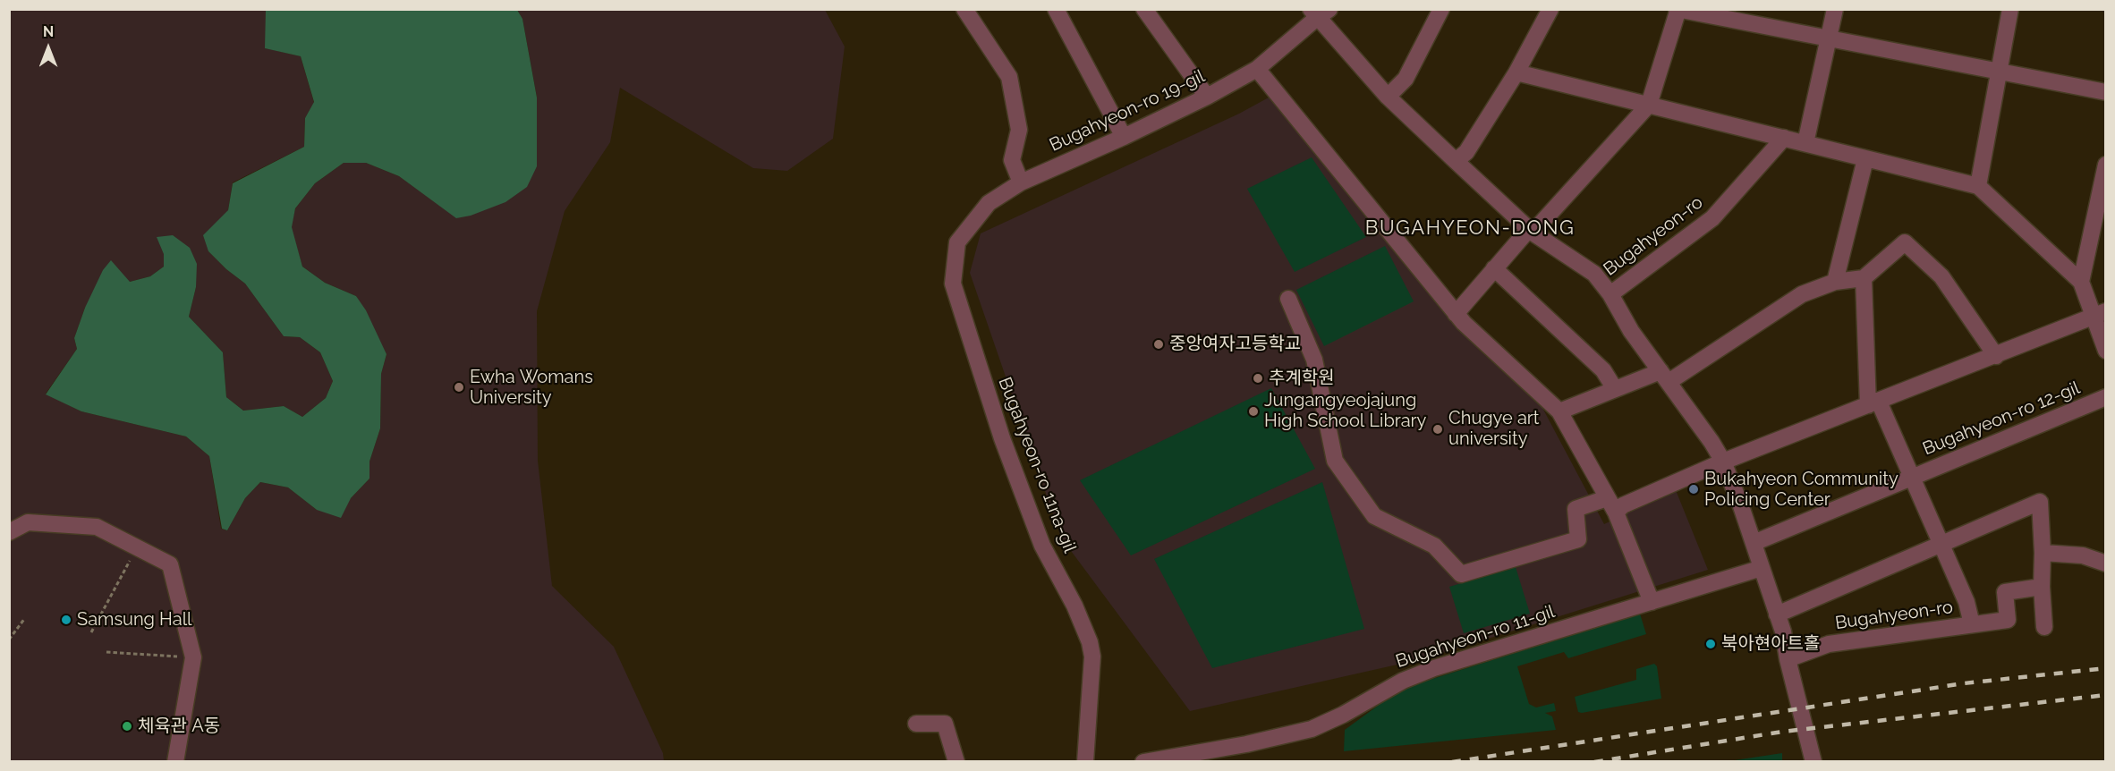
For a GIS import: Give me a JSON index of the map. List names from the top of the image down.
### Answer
{
  "streets": {
    "street": [
      "Bugahyeon-ro 19-gil",
      "Bugahyeon-ro",
      "Bugahyeon-ro 12-gil",
      "Bugahyeon-ro 11na-gil",
      "Bugahyeon-ro 11-gil"
    ]
  },
  "crossings": [
    ["Bugahyeon-ro 19-gil", "Bugahyeon-ro"],
    ["Bugahyeon-ro 19-gil", "Bugahyeon-ro 11na-gil"],
    ["Bugahyeon-ro", "Bugahyeon-ro 12-gil"],
    ["Bugahyeon-ro", "Bugahyeon-ro 11-gil"]
  ],
  "districts": ["BUGAHYEON-DONG"],
  "places": [
    "중앙여자고등학교",
    "추계학원",
    "Ewha Womans University",
    "Jungangyeojajung High School Library",
    "Chugye art university",
    "Bukahyeon Community Policing Center",
    "Samsung Hall",
    "북아현아트홀",
    "체육관 A동"
  ],
  "north": "top"
}
